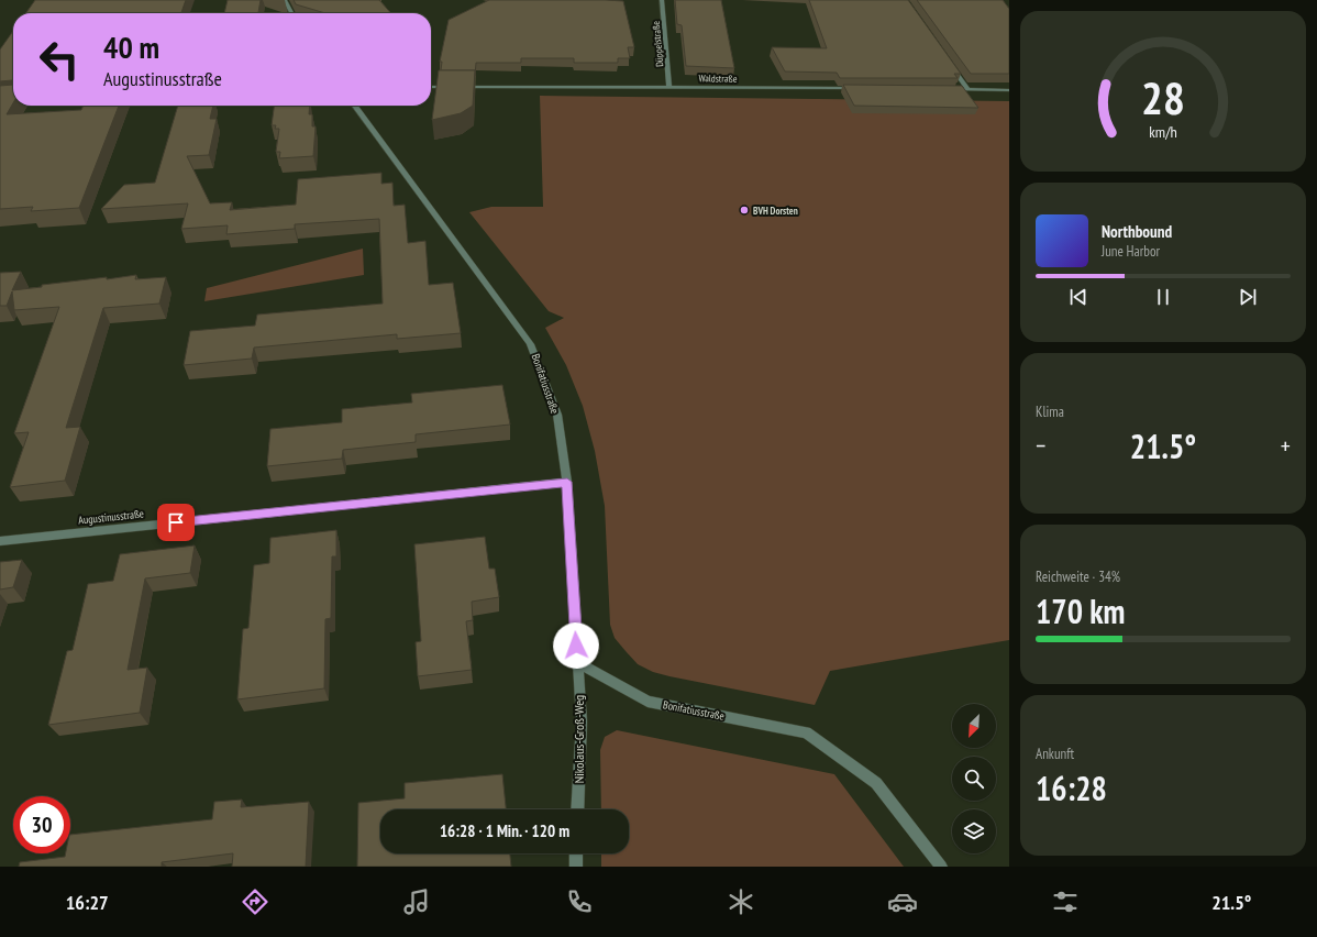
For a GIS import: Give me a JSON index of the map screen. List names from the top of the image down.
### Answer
{
  "streets": {
    "street": [
      "Düppelstraße",
      "Waldstraße",
      "Bonifatiusstraße",
      "Augustinusstraße",
      "Nikolaus-Groß-Weg"
    ]
  },
  "crossings": [
    ["Düppelstraße", "Waldstraße"],
    ["Bonifatiusstraße", "Augustinusstraße"],
    ["Bonifatiusstraße", "Nikolaus-Groß-Weg"]
  ],
  "places": ["BVH Dorsten"],
  "north": "bottom left",
  "page": {
    "turn": ["40 m", "Augustinusstraße"],
    "song": ["Northbound", "June Harbor"],
    "tile": [
      "Klima",
      ["Reichweite · 34%", "170 km"],
      ["Ankunft", "16:28"]
    ],
    "heat": ["−", "21.5°", "+"],
    "limit": "30",
    "trip": "16:28 · 1 Min. · 120 m",
    "tabs": ["16:27", "21.5°"],
    "gauge": ["28", "km/h"]
  }
}
